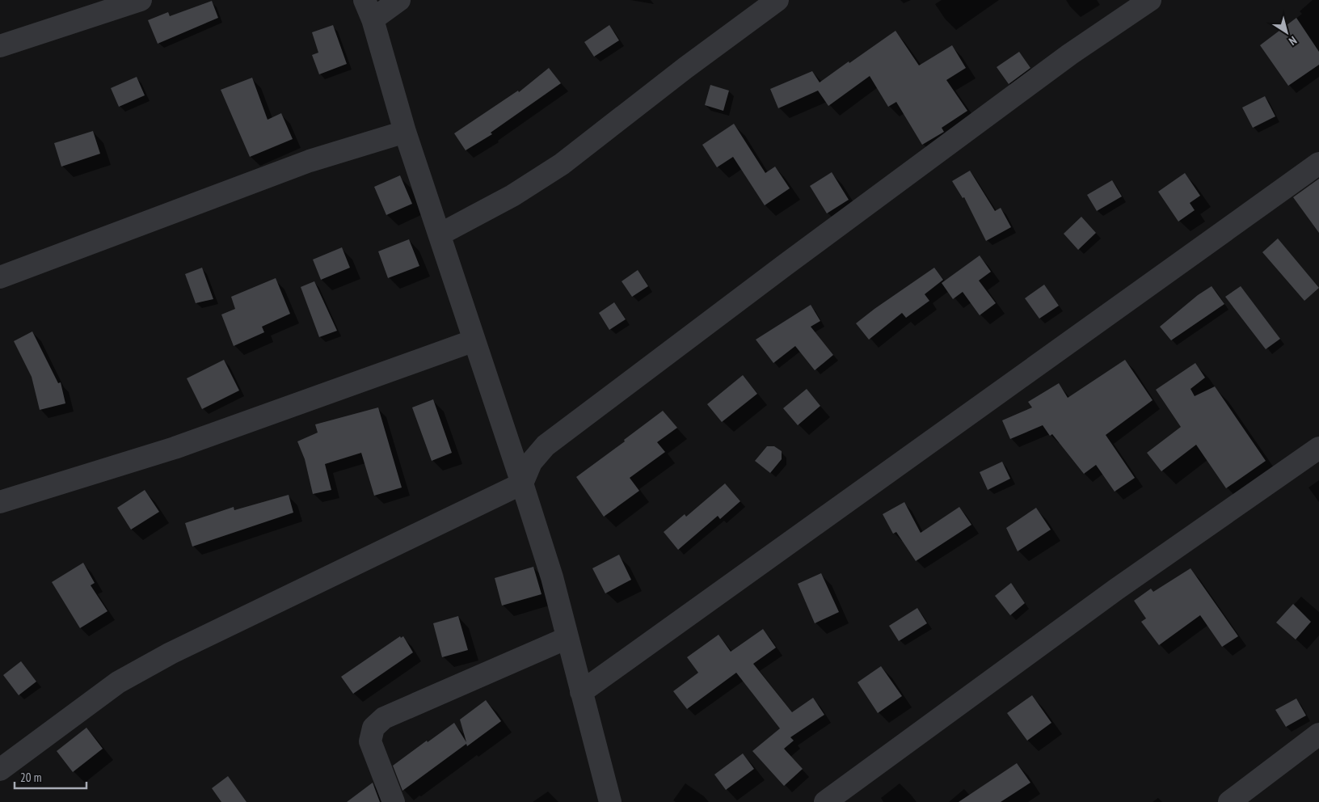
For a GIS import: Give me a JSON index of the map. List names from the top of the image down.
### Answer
{
  "scale_bar": "20 m",
  "north": "bottom right"
}
